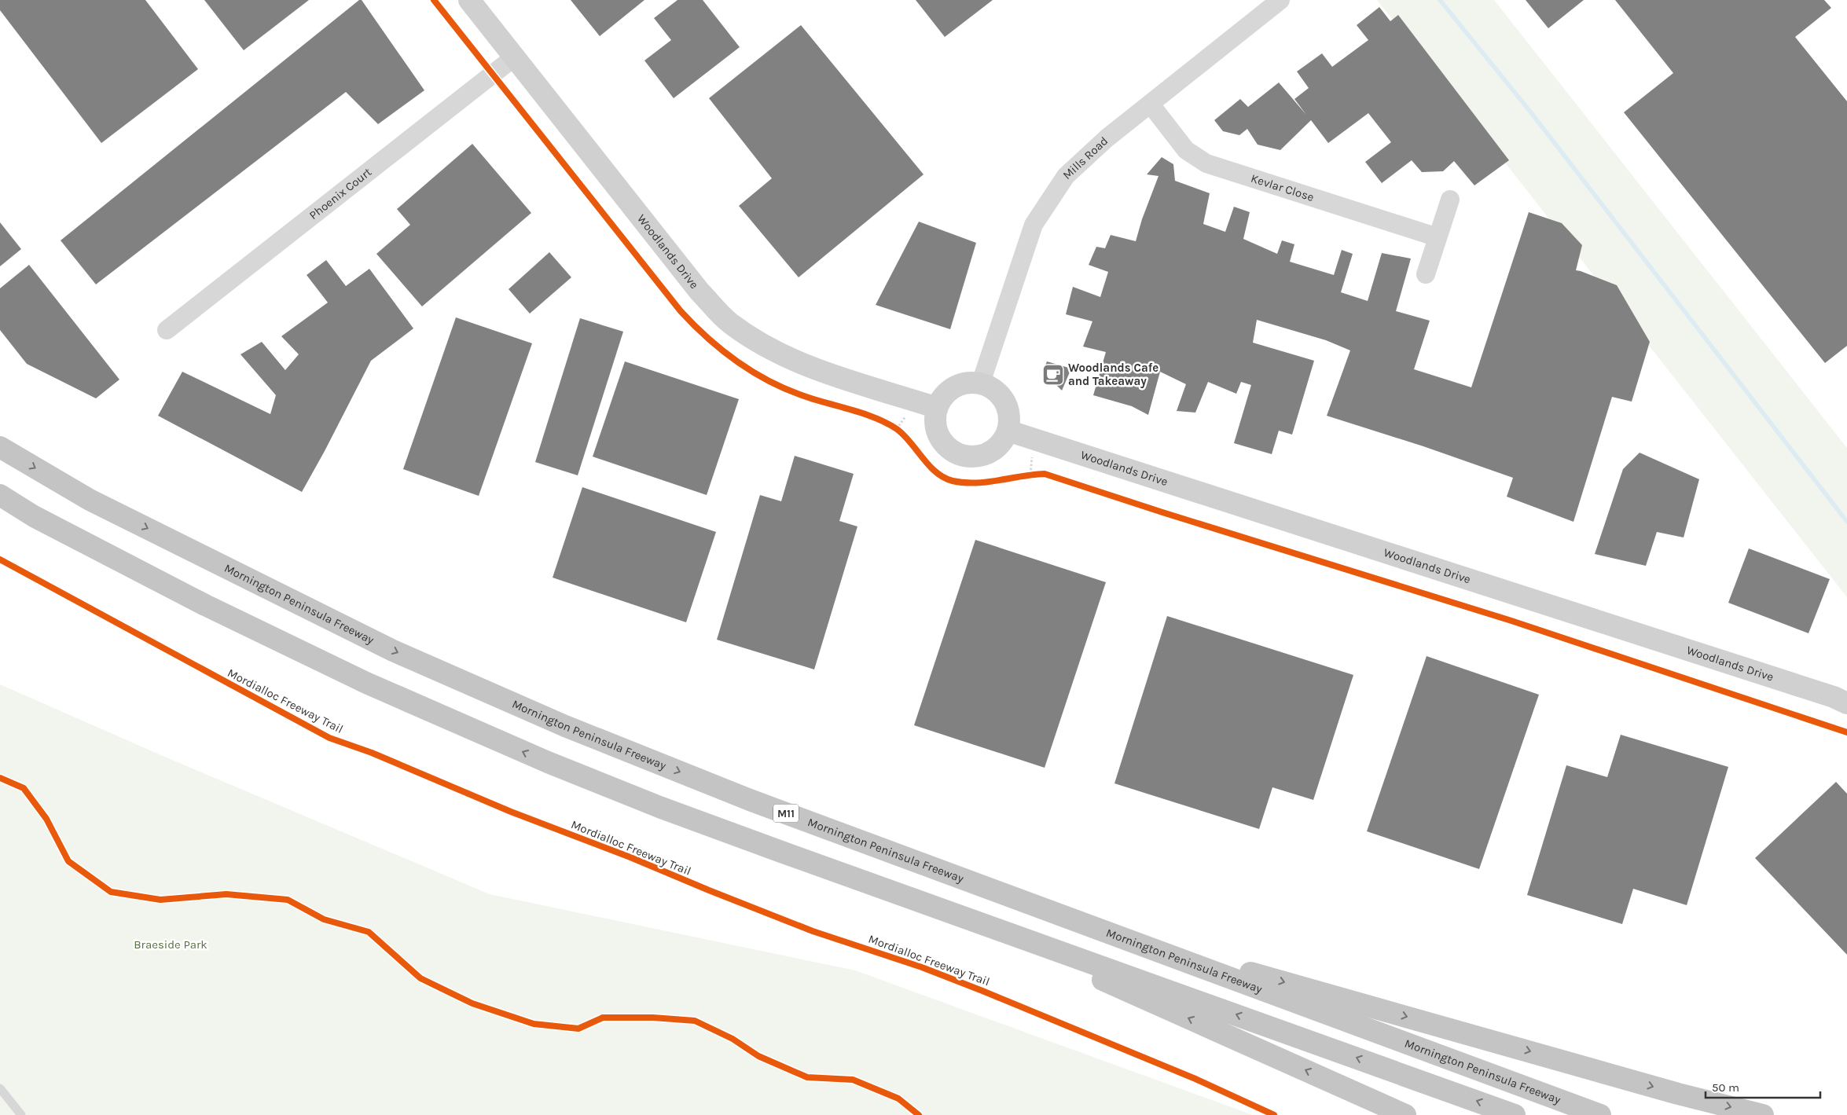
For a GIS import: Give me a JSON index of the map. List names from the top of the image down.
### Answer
{
  "streets": {
    "highway": ["Mornington Peninsula Freeway", "M11"],
    "street": [
      "Mills Road",
      "Kevlar Close",
      "Phoenix Court",
      "Woodlands Drive"
    ],
    "cycle path": ["Mordialloc Freeway Trail"]
  },
  "crossings": [
    ["Mills Road", "Kevlar Close"],
    ["Mills Road", "Woodlands Drive"],
    ["Phoenix Court", "Woodlands Drive"]
  ],
  "parks": ["Braeside Park"],
  "places": {
    "cafe": ["Woodlands Cafe and Takeaway"]
  },
  "scale_bar": "50 m"
}
